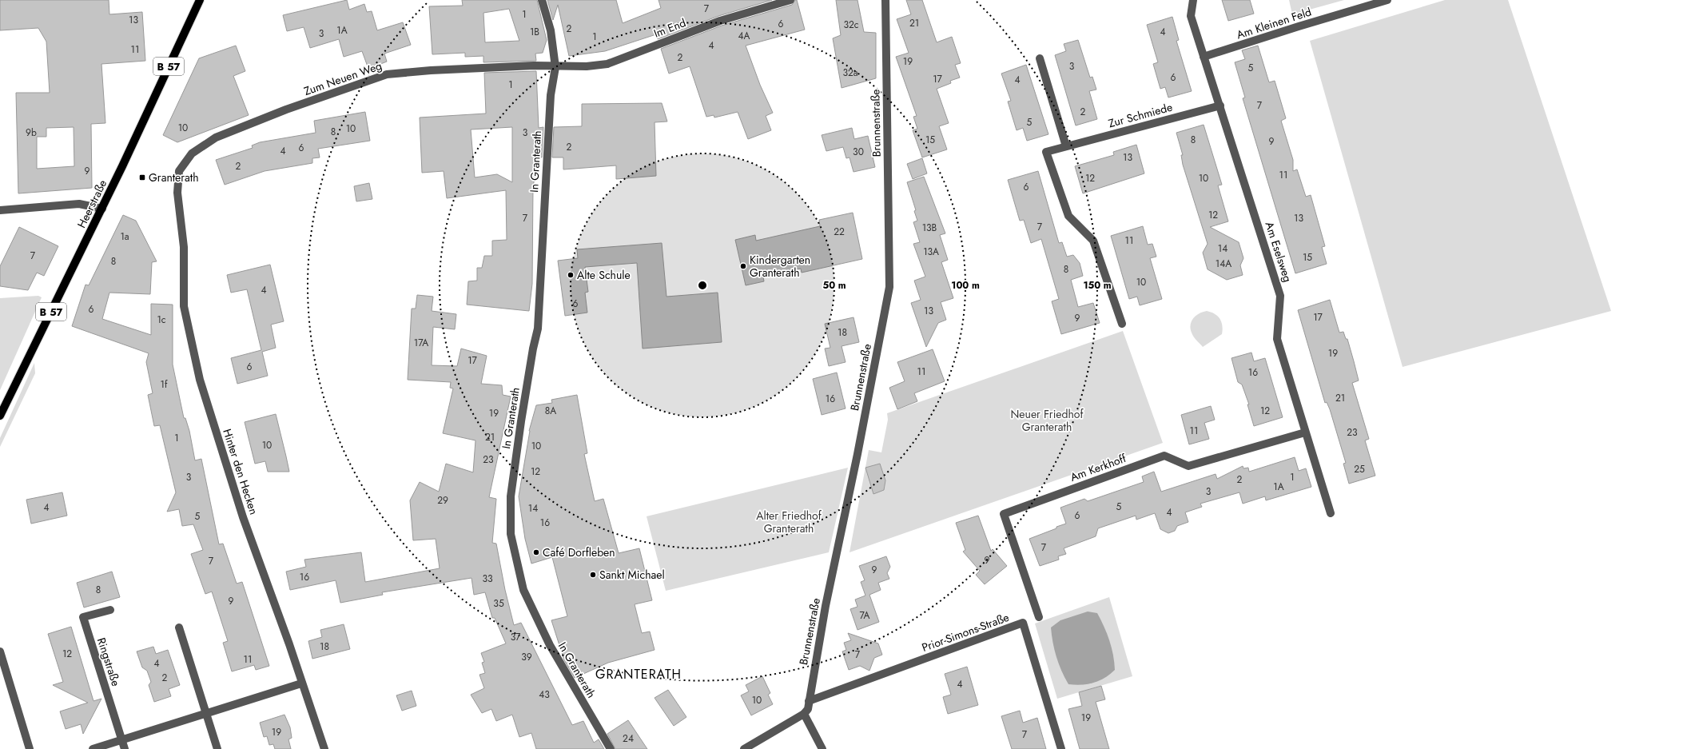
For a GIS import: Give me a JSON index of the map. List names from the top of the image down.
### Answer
{
  "streets": {
    "main road": ["B 57", "Heerstraße"],
    "street": [
      "Am Kleinen Feld",
      "Im End",
      "Zum Neuen Weg",
      "Zur Schmiede",
      "Brunnenstraße",
      "In Granterath",
      "Am Eselsweg",
      "Am Kerkhoff",
      "Hinter den Hecken",
      "Prior-Simons-Straße",
      "Ringstraße"
    ]
  },
  "crossings": [
    ["Am Kleinen Feld", "Am Eselsweg"],
    ["Im End", "Zum Neuen Weg"],
    ["Im End", "In Granterath"],
    ["Zum Neuen Weg", "In Granterath"],
    ["Zum Neuen Weg", "Hinter den Hecken"],
    ["Zur Schmiede", "Am Eselsweg"],
    ["Brunnenstraße", "Prior-Simons-Straße"],
    ["Am Eselsweg", "Am Kerkhoff"]
  ],
  "districts": ["GRANTERATH"],
  "parks": ["Neuer Friedhof Granterath", "Alter Friedhof Granterath"],
  "places": {
    "transit": ["Granterath"],
    "other": [
      "Kindergarten Granterath",
      "Alte Schule",
      "Café Dorfleben",
      "Sankt Michael"
    ]
  },
  "house_numbers": [
    "7",
    "1",
    "13",
    "21",
    "6",
    "32c",
    "2",
    "1A",
    "1B",
    "4",
    "3",
    "4A",
    "1",
    "4",
    "11",
    "2",
    "19",
    "3",
    "5",
    "32a",
    "6",
    "17",
    "4",
    "1",
    "7",
    "2",
    "5",
    "10",
    "10",
    "8",
    "9b",
    "3",
    "15",
    "8",
    "9",
    "2",
    "6",
    "4",
    "30",
    "13",
    "2",
    "9",
    "11",
    "12",
    "10",
    "6",
    "12",
    "7",
    "13",
    "7",
    "13B",
    "22",
    "1a",
    "11",
    "14",
    "13A",
    "7",
    "15",
    "8",
    "14A",
    "8",
    "10",
    "4",
    "6",
    "6",
    "13",
    "17",
    "9",
    "1c",
    "18",
    "17A",
    "19",
    "17",
    "6",
    "11",
    "16",
    "1f",
    "21",
    "16",
    "8A",
    "12",
    "19",
    "11",
    "23",
    "21",
    "1",
    "10",
    "10",
    "23",
    "25",
    "12",
    "3",
    "1",
    "2",
    "1A",
    "3",
    "29",
    "5",
    "4",
    "14",
    "4",
    "6",
    "5",
    "16",
    "7",
    "9",
    "7",
    "9",
    "16",
    "33",
    "8",
    "9",
    "35",
    "7A",
    "37",
    "18",
    "12",
    "7",
    "39",
    "11",
    "4",
    "2",
    "4",
    "43",
    "10",
    "19",
    "19",
    "7",
    "24"
  ],
  "rings": ["50 m", "100 m", "150 m"]
}
